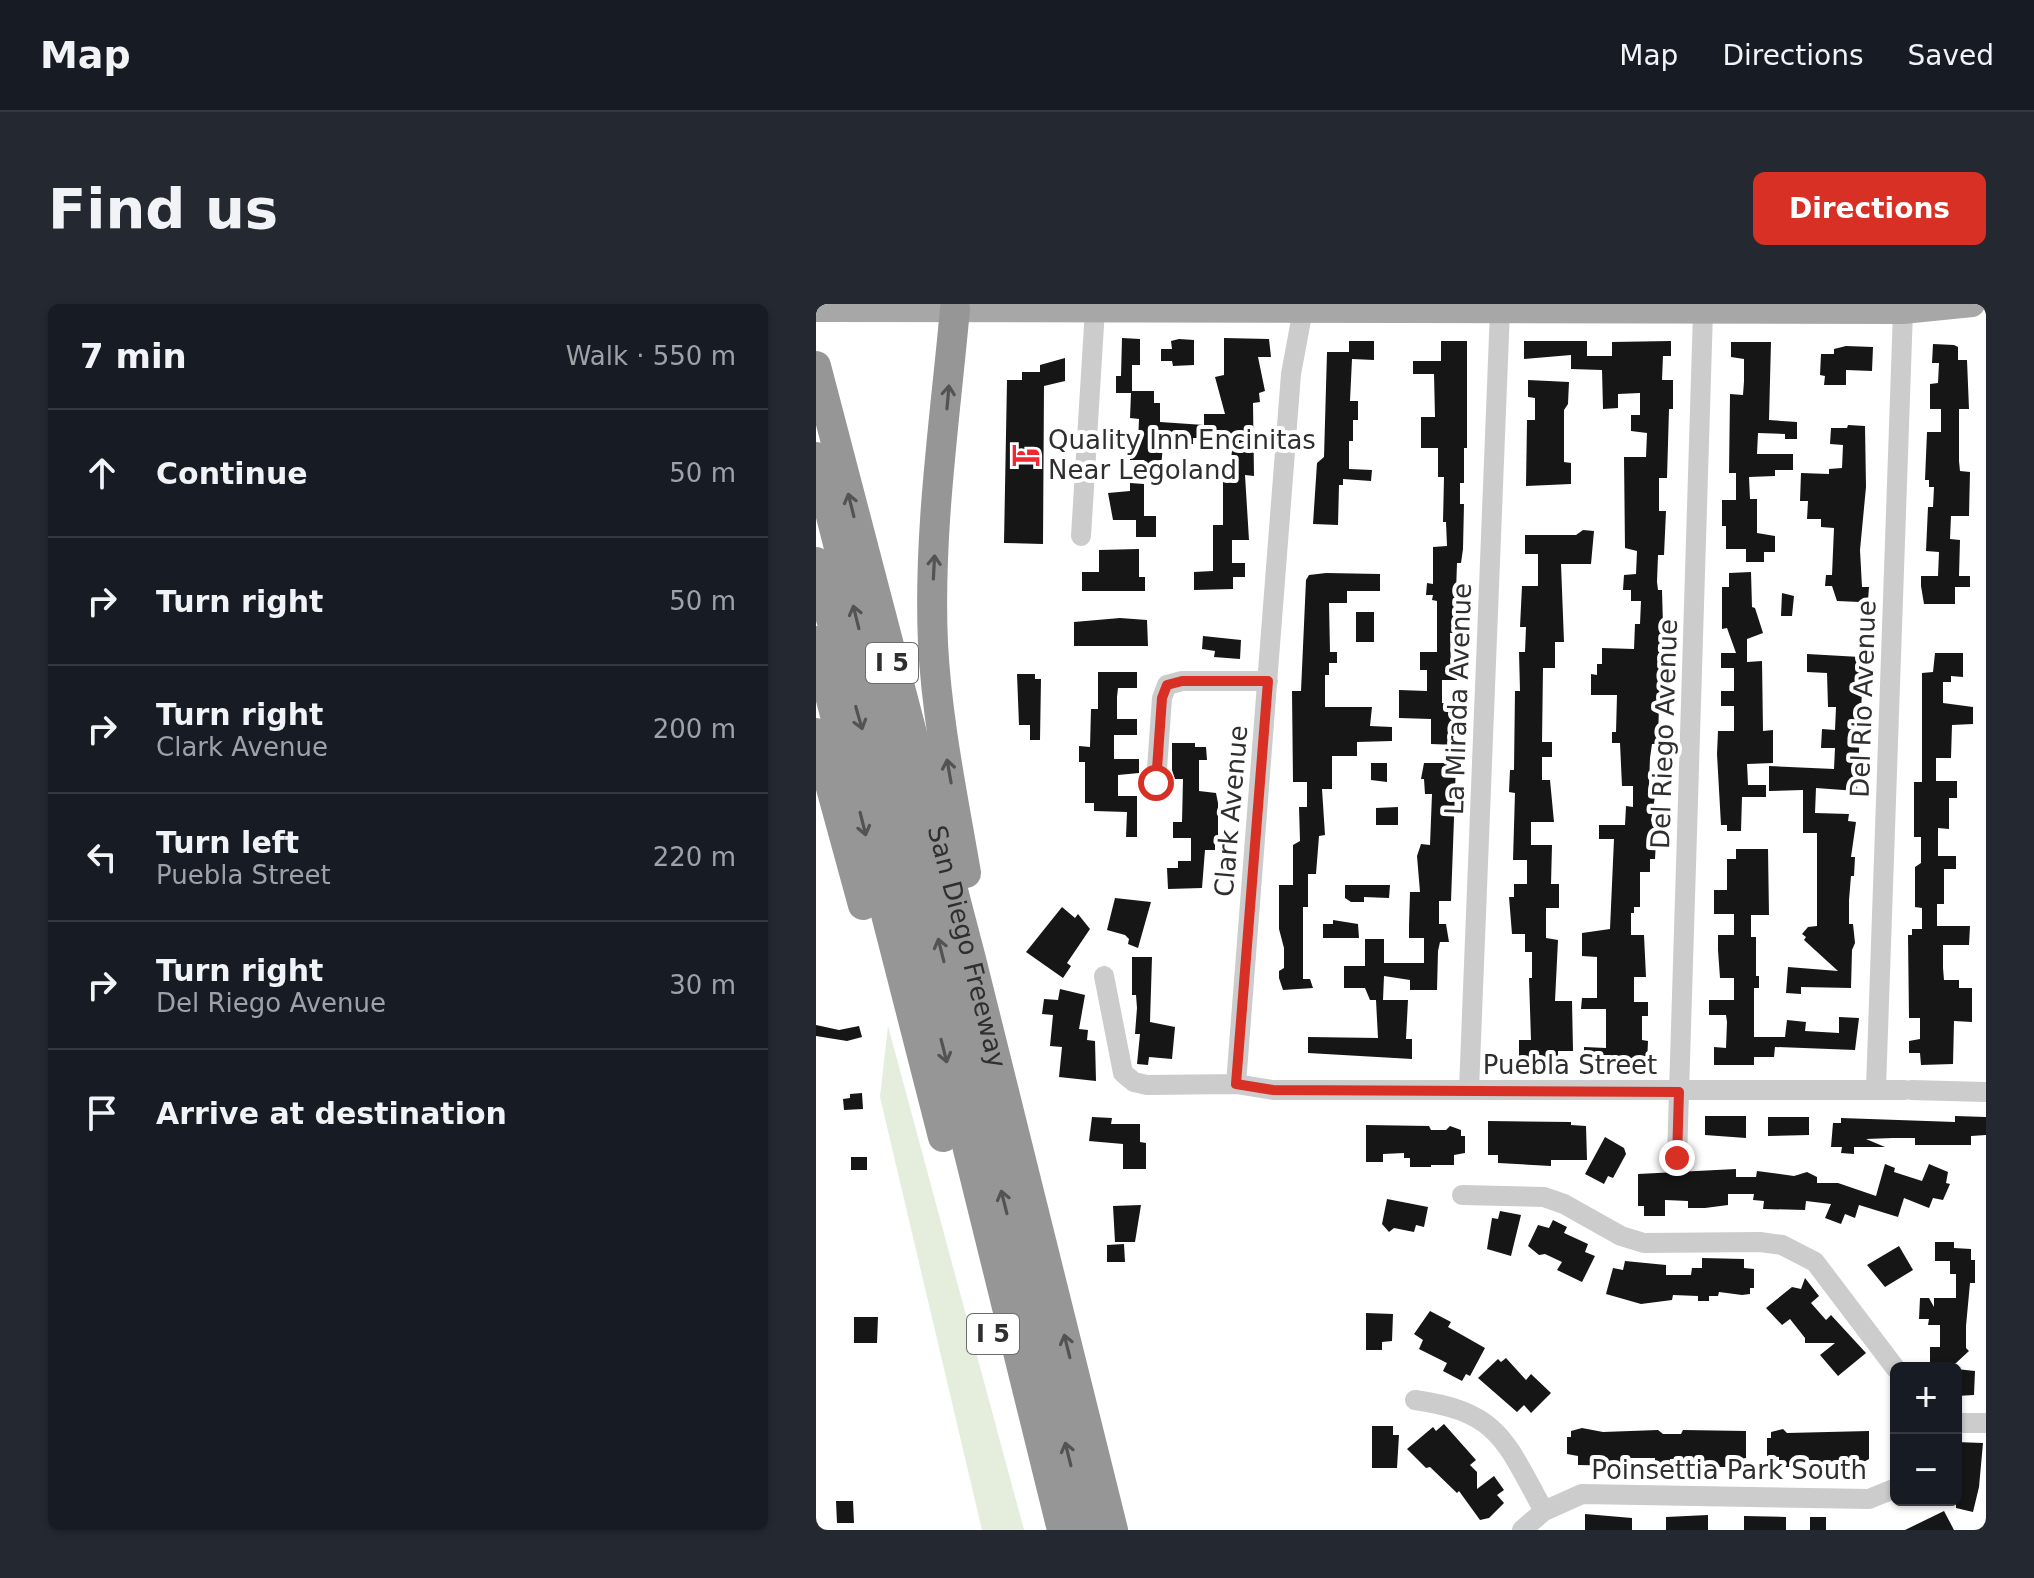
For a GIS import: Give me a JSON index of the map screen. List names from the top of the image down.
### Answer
{
  "streets": {
    "highway": ["I 5", "San Diego Freeway"],
    "street": [
      "La Mirada Avenue",
      "Del Rio Avenue",
      "Del Riego Avenue",
      "Clark Avenue",
      "Puebla Street",
      "Poinsettia Park South"
    ]
  },
  "crossings": [
    ["La Mirada Avenue", "Puebla Street"],
    ["Del Rio Avenue", "Puebla Street"],
    ["Del Riego Avenue", "Puebla Street"],
    ["Clark Avenue", "Puebla Street"]
  ],
  "places": {
    "hotel": ["Quality Inn Encinitas Near Legoland"]
  },
  "page": {
    "header": "Map",
    "nav": ["Map", "Directions", "Saved"],
    "buttons": "Directions",
    "title": "Find us",
    "heading": ["7 min", "Walk · 550 m"],
    "list": [
      ["Continue", "50 m"],
      ["Turn right", "50 m"],
      ["Turn right", "Clark Avenue", "200 m"],
      ["Turn left", "Puebla Street", "220 m"],
      ["Turn right", "Del Riego Avenue", "30 m"],
      "Arrive at destination"
    ],
    "map_buttons": ["+", "−"]
  }
}
